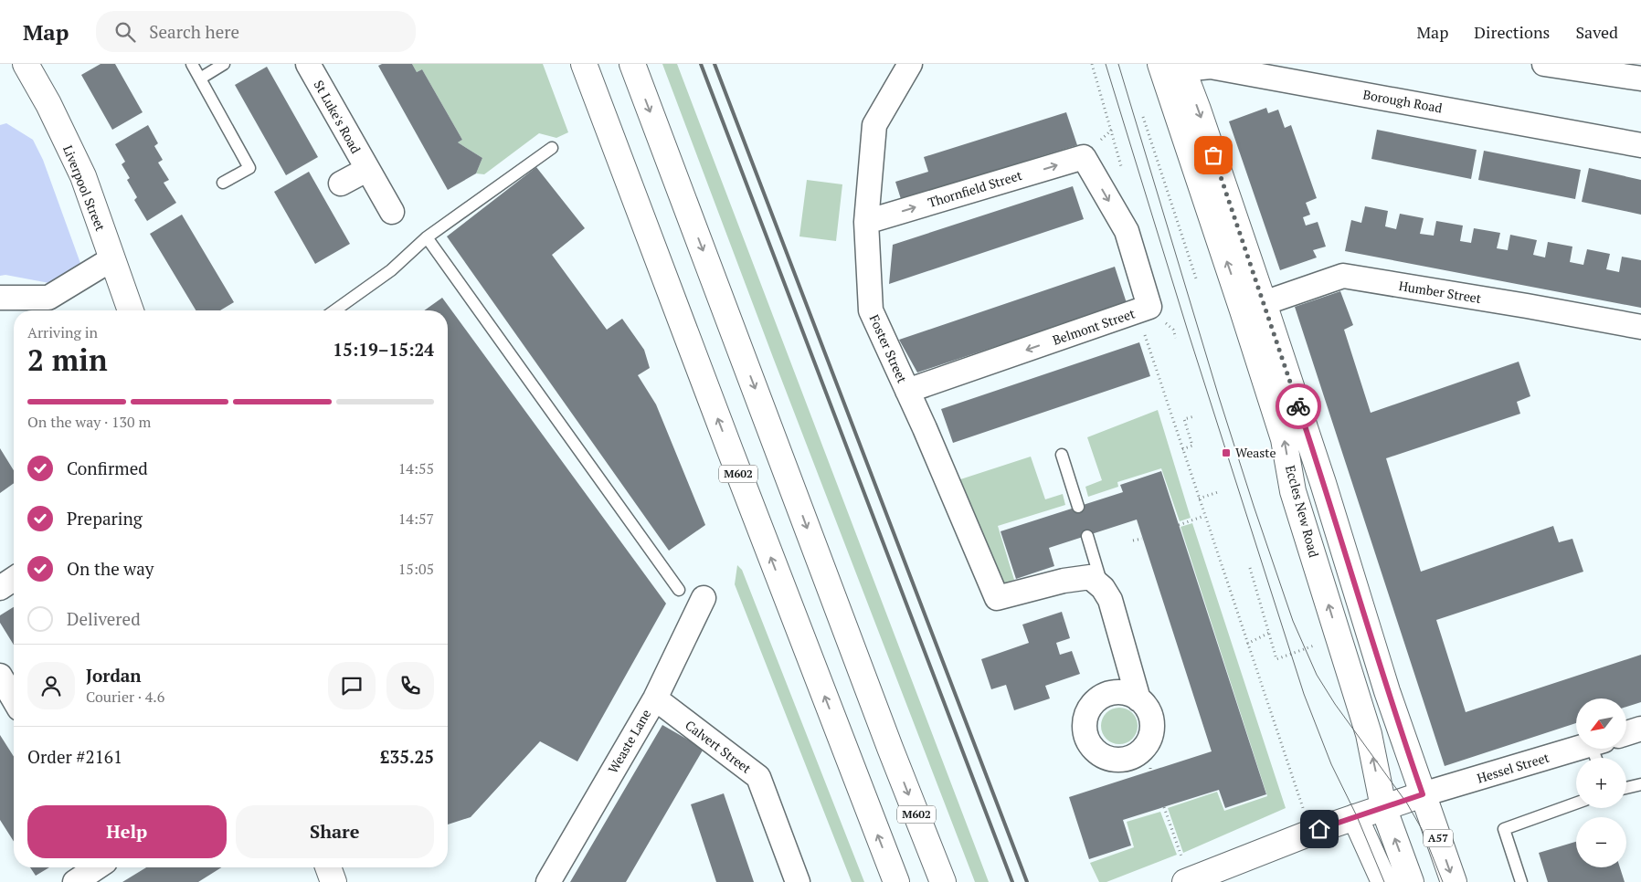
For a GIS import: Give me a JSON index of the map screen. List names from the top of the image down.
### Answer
{
  "streets": {
    "main road": [
      "Liverpool Street",
      "M602",
      "Eccles New Road",
      "A57"
    ],
    "street": [
      "Borough Road",
      "St Luke's Road",
      "Thornfield Street",
      "Humber Street",
      "Belmont Street",
      "Foster Street",
      "Weaste Lane",
      "Calvert Street",
      "Hessel Street"
    ]
  },
  "crossings": [
    ["Borough Road", "Eccles New Road"],
    ["Thornfield Street", "Belmont Street"],
    ["Thornfield Street", "Foster Street"],
    ["Humber Street", "Eccles New Road"],
    ["Belmont Street", "Foster Street"],
    ["Eccles New Road", "Hessel Street"],
    ["Weaste Lane", "Calvert Street"]
  ],
  "one_way": ["Thornfield Street"],
  "places": {
    "transit": ["Weaste"]
  },
  "north": "bottom left",
  "page": {
    "header": "Map",
    "search": "Search here",
    "nav": ["Map", "Directions", "Saved"],
    "heading": ["2 min", "Arriving in", "15:19–15:24"],
    "panel": [
      "Jordan",
      "Courier · 4.6",
      "Order #2161",
      "£35.25"
    ],
    "bar": "On the way · 130 m",
    "list": [
      ["Confirmed", "14:55"],
      ["Preparing", "14:57"],
      ["On the way", "15:05"],
      "Delivered"
    ],
    "map_buttons": ["+", "−"],
    "buttons": ["Help", "Share"]
  }
}
